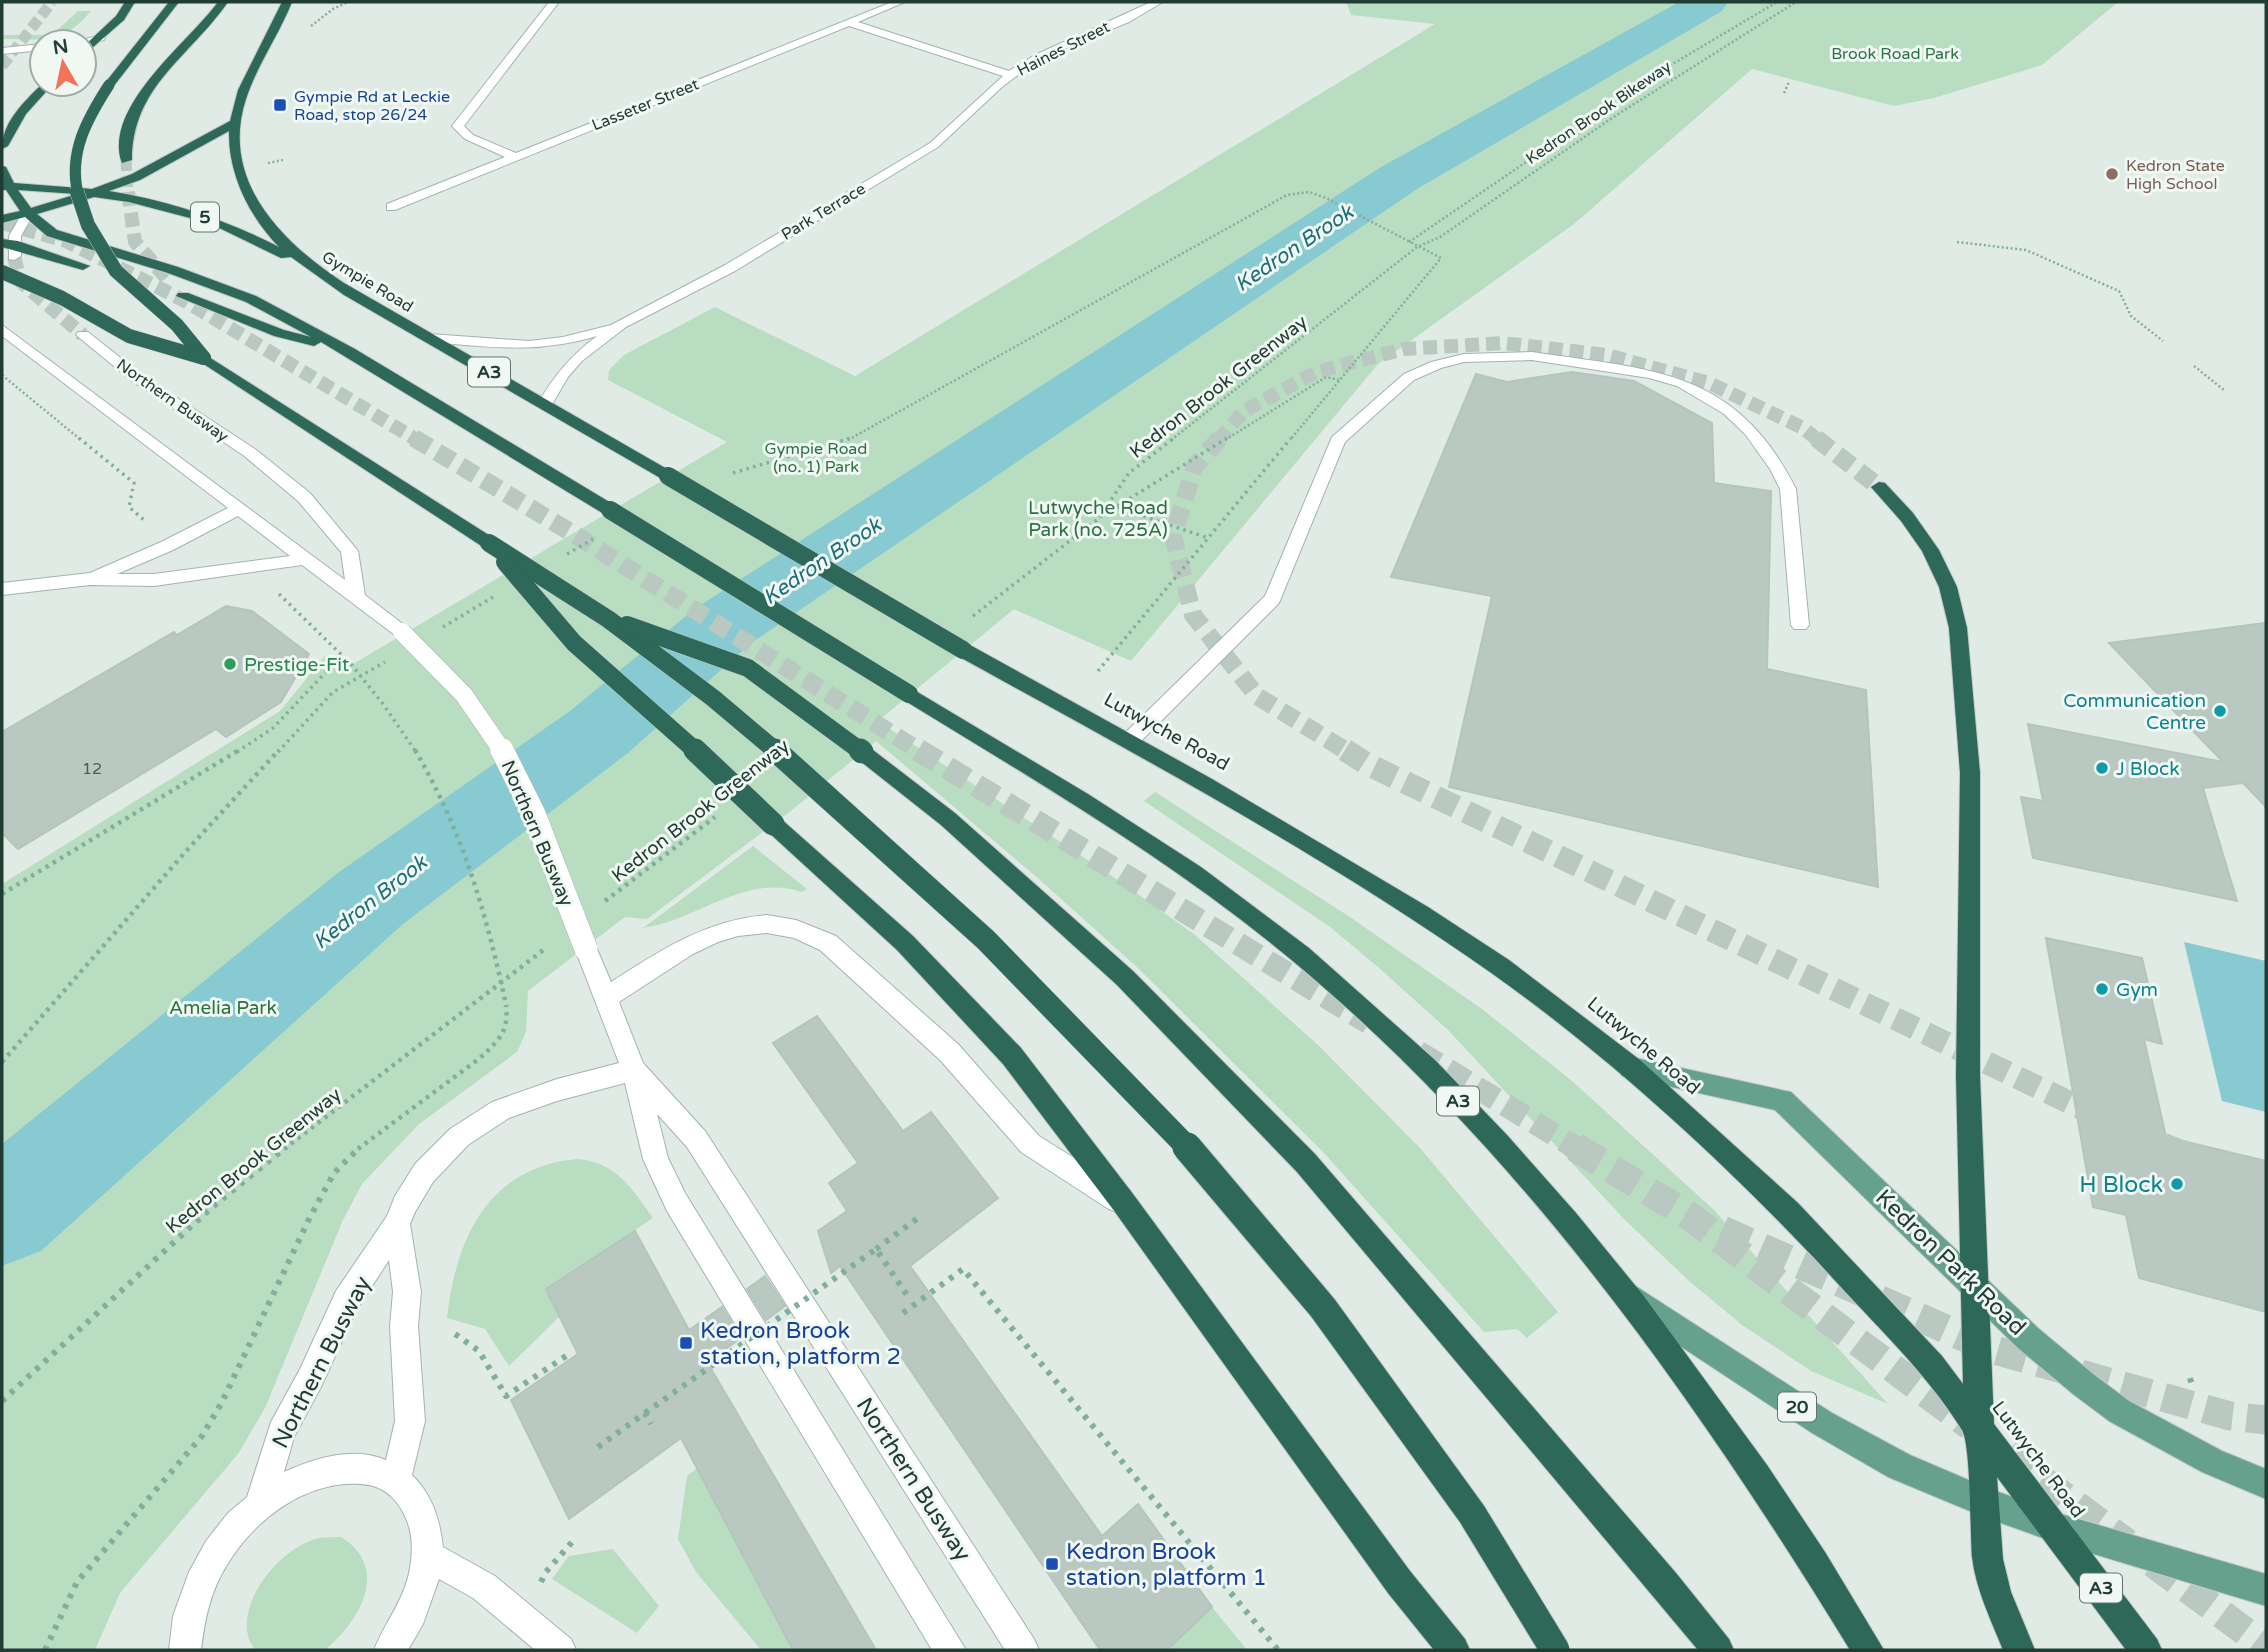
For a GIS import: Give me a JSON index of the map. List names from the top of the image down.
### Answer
{
  "streets": {
    "highway": [
      "5",
      "Gympie Road",
      "A3",
      "Lutwyche Road"
    ],
    "main road": ["Kedron Park Road", "20"],
    "street": [
      "Haines Street",
      "Lasseter Street",
      "Park Terrace",
      "Northern Busway"
    ],
    "path": ["Kedron Brook Bikeway", "Kedron Brook Greenway"]
  },
  "crossings": [
    ["Haines Street", "Lasseter Street"],
    ["Haines Street", "Park Terrace"],
    ["Kedron Brook Bikeway", "Kedron Brook Greenway"],
    ["Park Terrace", "Gympie Road"],
    ["5", "Gympie Road"],
    ["5", "A3"],
    ["Gympie Road", "Lutwyche Road"],
    ["A3", "20"],
    ["Lutwyche Road", "Kedron Park Road"],
    ["Lutwyche Road", "20"]
  ],
  "water": ["Kedron Brook"],
  "parks": [
    "Brook Road Park",
    "Gympie Road (no. 1) Park",
    "Lutwyche Road Park (no. 725A)",
    "Amelia Park"
  ],
  "places": {
    "transit": ["Gympie Rd at Leckie Road, stop 26/24", "Kedron Brook station, platform 2", "Kedron Brook station, platform 1"],
    "other": [
      "Kedron State High School",
      "Prestige-Fit",
      "Communication Centre",
      "J Block",
      "Gym",
      "H Block"
    ]
  },
  "house_numbers": ["12"],
  "north": "top"
}
